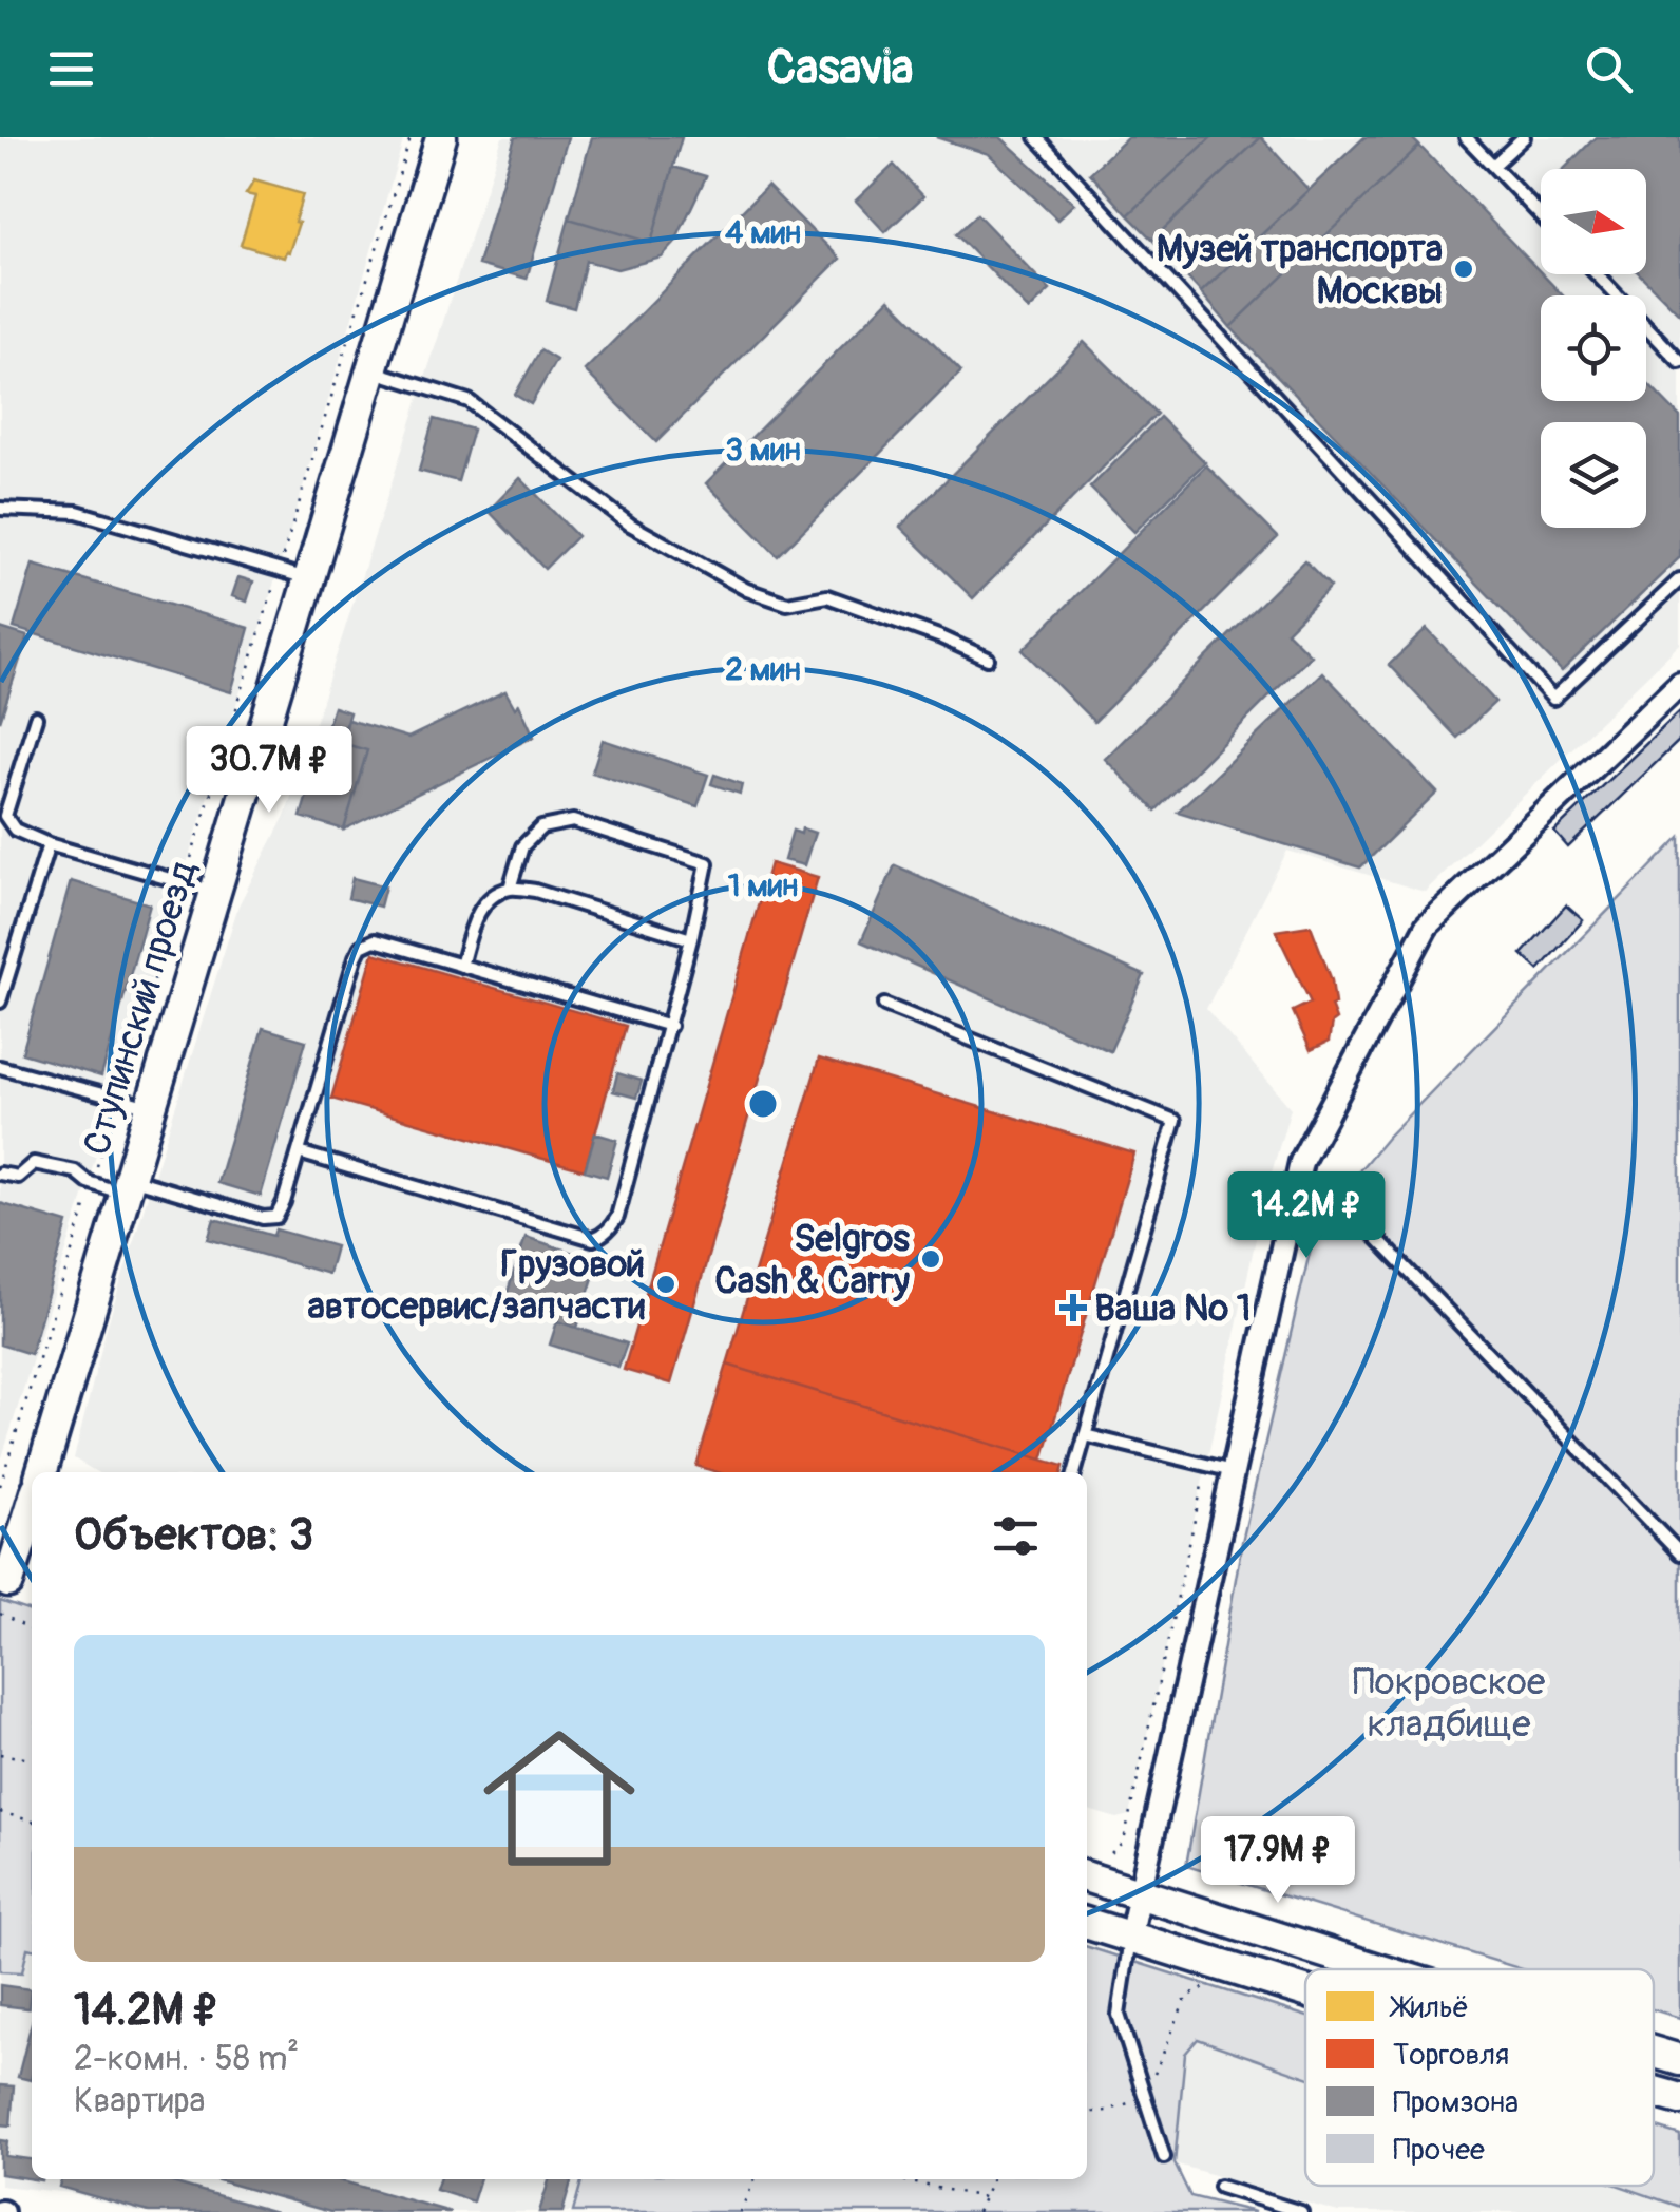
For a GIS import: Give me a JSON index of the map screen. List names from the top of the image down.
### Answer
{
  "streets": {
    "street": ["Ступинский проезд"]
  },
  "parks": ["Покровское кладбище"],
  "places": {
    "other": ["Музей транспорта Москвы", "Selgros Cash & Carry", "Грузовой автосервис/запчасти"],
    "health": ["Ваша № 1"]
  },
  "legend": [
    "Жильё",
    "Торговля",
    "Промзона",
    "Прочее"
  ],
  "north": "right",
  "page": {
    "header": "Casavia",
    "price": ["30.7M ₽", "14.2M ₽", "17.9M ₽"],
    "heading": "Объектов: 3",
    "list": [
      {
        "name": "14.2M ₽",
        "note": "2-комн. · 58 m² · Квартира"
      }
    ]
  },
  "rings": [
    "4 мин",
    "3 мин",
    "2 мин",
    "1 мин"
  ]
}
